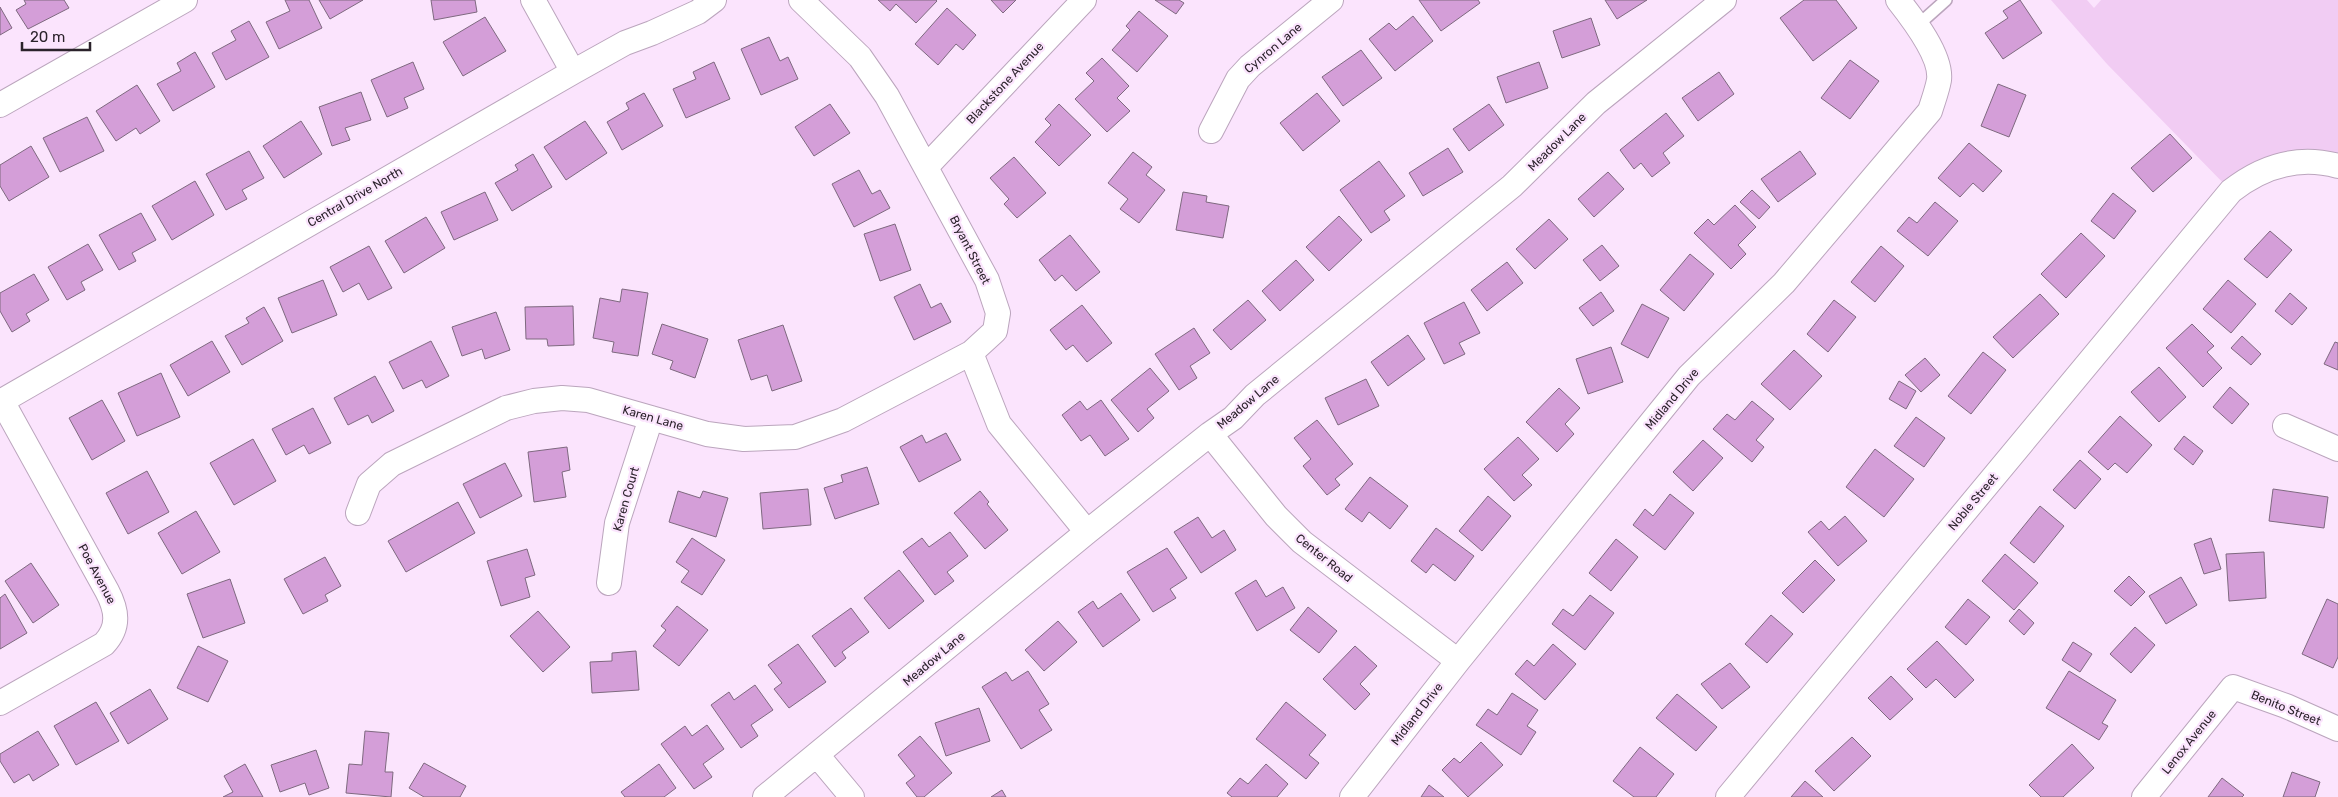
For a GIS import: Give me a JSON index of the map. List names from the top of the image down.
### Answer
{
  "streets": {
    "street": [
      "Cynron Lane",
      "Blackstone Avenue",
      "Meadow Lane",
      "Central Drive North",
      "Bryant Street",
      "Midland Drive",
      "Karen Lane",
      "Karen Court",
      "Noble Street",
      "Center Road",
      "Poe Avenue",
      "Benito Street",
      "Lenox Avenue"
    ]
  },
  "crossings": [
    ["Blackstone Avenue", "Bryant Street"],
    ["Meadow Lane", "Center Road"],
    ["Central Drive North", "Poe Avenue"],
    ["Bryant Street", "Karen Lane"],
    ["Midland Drive", "Center Road"],
    ["Karen Lane", "Karen Court"],
    ["Benito Street", "Lenox Avenue"]
  ],
  "scale_bar": "20 m"
}
